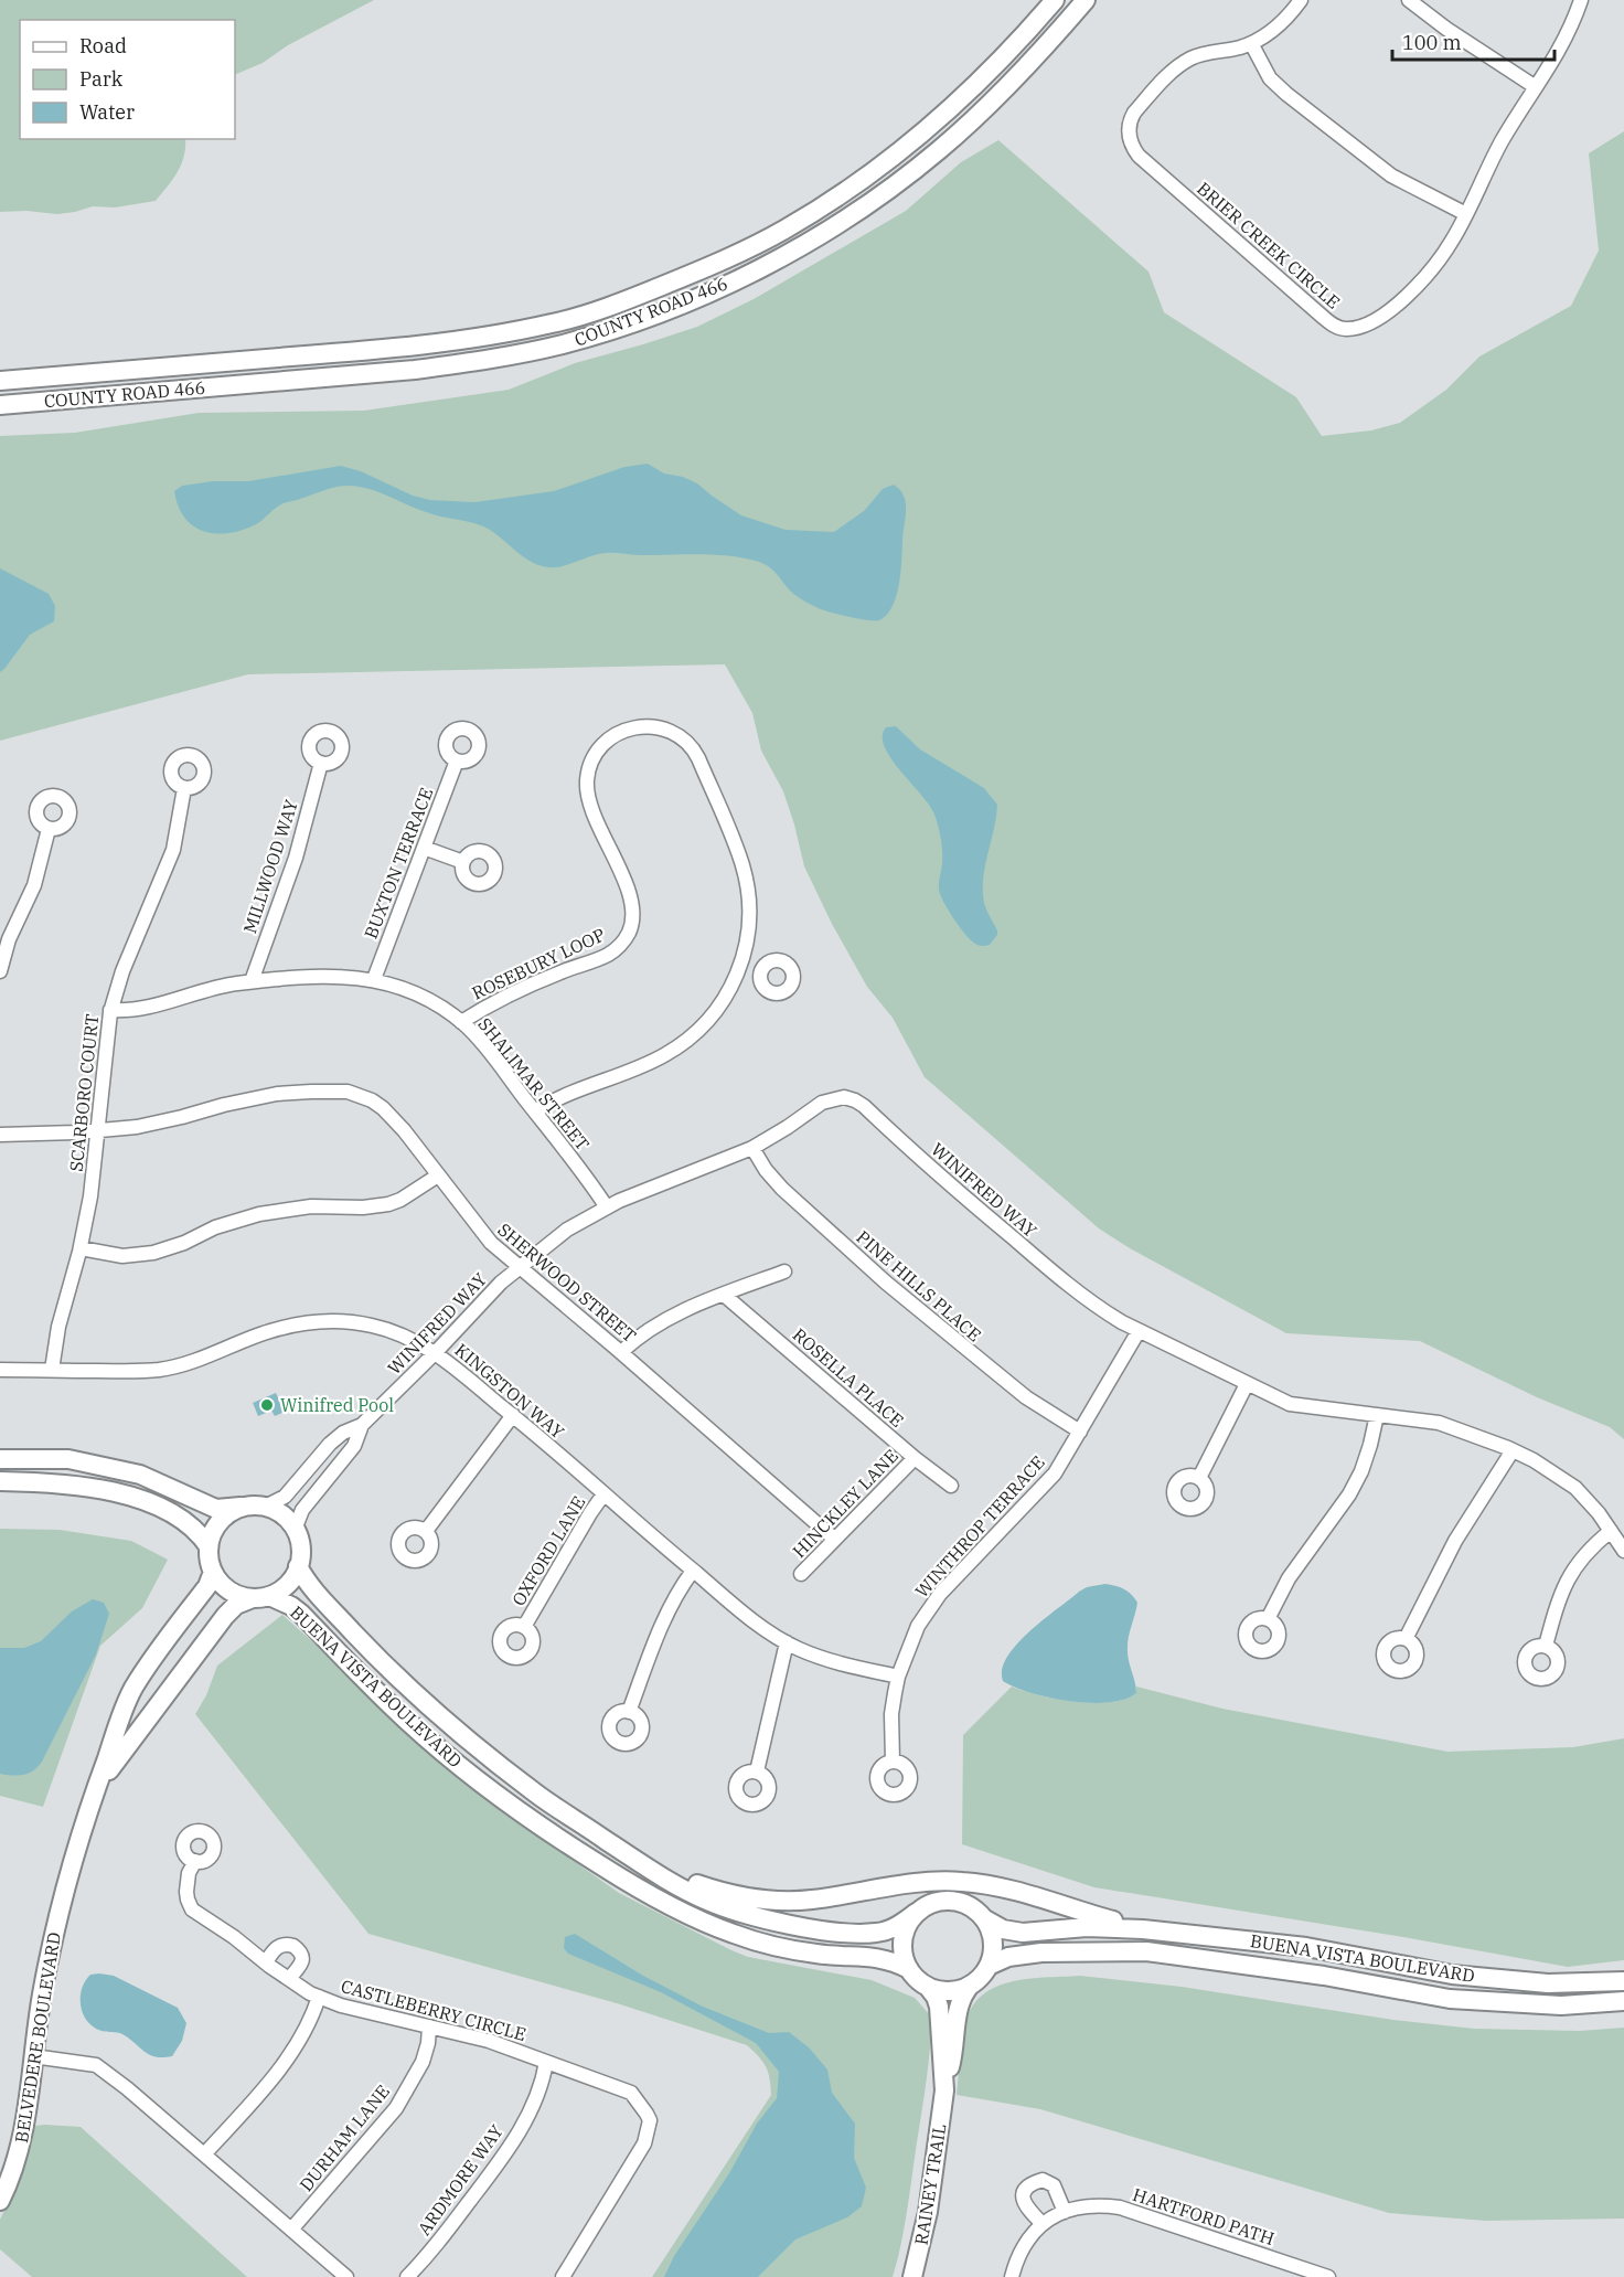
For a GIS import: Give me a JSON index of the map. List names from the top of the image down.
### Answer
{
  "streets": {
    "main road": [
      "COUNTY ROAD 466",
      "BUENA VISTA BOULEVARD",
      "BELVEDERE BOULEVARD",
      "RAINEY TRAIL"
    ],
    "street": [
      "BRIER CREEK CIRCLE",
      "BUXTON TERRACE",
      "MILLWOOD WAY",
      "ROSEBURY LOOP",
      "SHALIMAR STREET",
      "SCARBORO COURT",
      "WINIFRED WAY",
      "SHERWOOD STREET",
      "PINE HILLS PLACE",
      "ROSELLA PLACE",
      "KINGSTON WAY",
      "HINCKLEY LANE",
      "WINTHROP TERRACE",
      "OXFORD LANE",
      "CASTLEBERRY CIRCLE",
      "DURHAM LANE",
      "ARDMORE WAY",
      "HARTFORD PATH"
    ]
  },
  "crossings": [
    ["BUXTON TERRACE", "SHALIMAR STREET"],
    ["MILLWOOD WAY", "SHALIMAR STREET"],
    ["ROSEBURY LOOP", "SHALIMAR STREET"],
    ["SHALIMAR STREET", "SCARBORO COURT"],
    ["SHALIMAR STREET", "WINIFRED WAY"],
    ["SCARBORO COURT", "SHERWOOD STREET"],
    ["SCARBORO COURT", "KINGSTON WAY"],
    ["WINIFRED WAY", "SHERWOOD STREET"],
    ["WINIFRED WAY", "PINE HILLS PLACE"],
    ["WINIFRED WAY", "KINGSTON WAY"],
    ["WINIFRED WAY", "WINTHROP TERRACE"],
    ["SHERWOOD STREET", "HINCKLEY LANE"],
    ["PINE HILLS PLACE", "WINTHROP TERRACE"],
    ["ROSELLA PLACE", "HINCKLEY LANE"],
    ["KINGSTON WAY", "WINTHROP TERRACE"],
    ["KINGSTON WAY", "OXFORD LANE"],
    ["BUENA VISTA BOULEVARD", "BELVEDERE BOULEVARD"],
    ["BUENA VISTA BOULEVARD", "RAINEY TRAIL"],
    ["CASTLEBERRY CIRCLE", "DURHAM LANE"],
    ["CASTLEBERRY CIRCLE", "ARDMORE WAY"]
  ],
  "places": ["Winifred Pool"],
  "legend": ["Road", "Park", "Water"],
  "scale_bar": "100 m"
}
